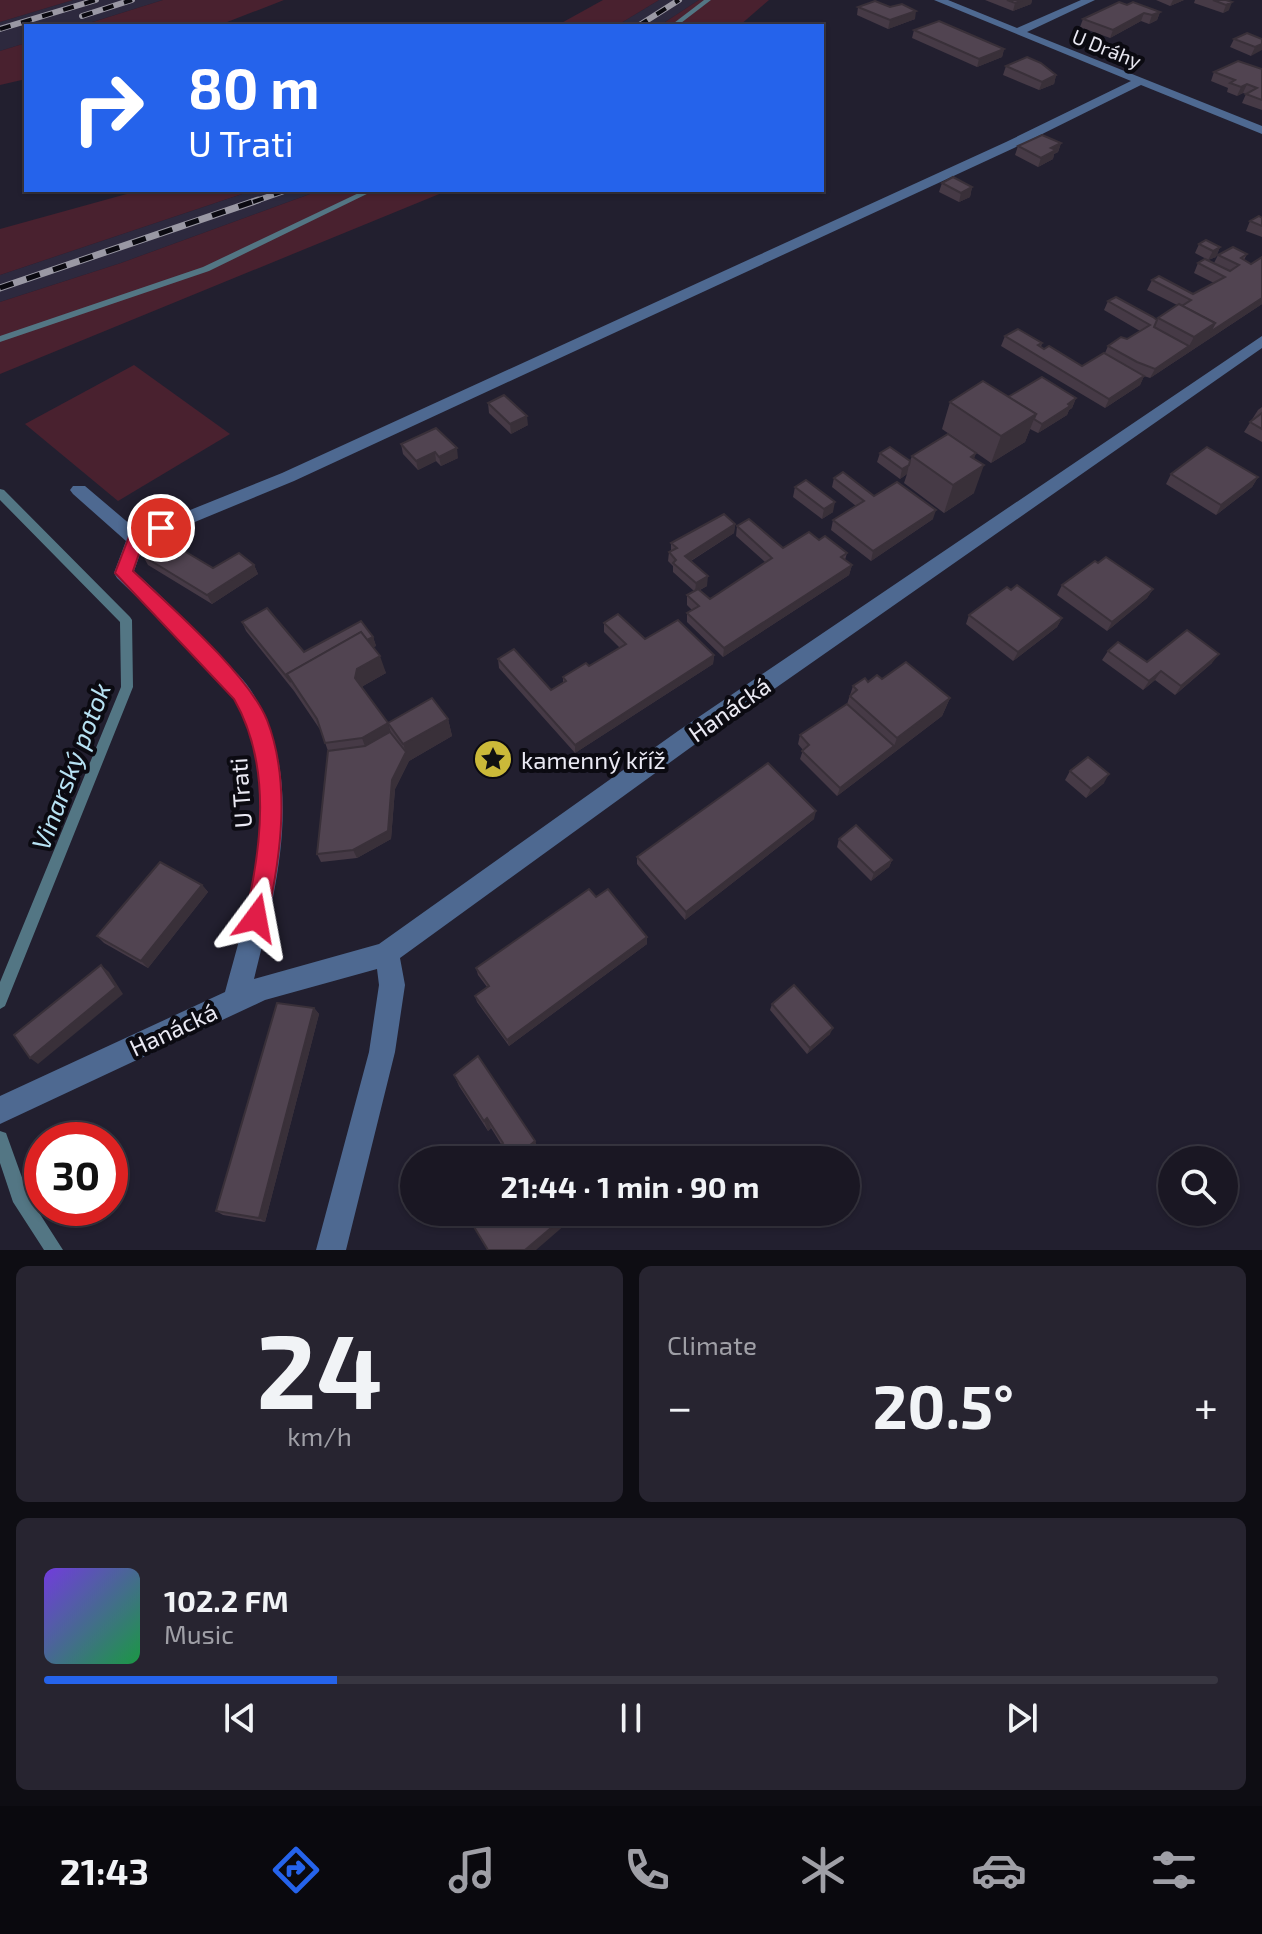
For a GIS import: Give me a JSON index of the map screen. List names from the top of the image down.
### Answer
{
  "streets": {
    "street": ["U Dráhy", "Hanácká", "U Trati"]
  },
  "crossings": [
    ["Hanácká", "U Trati"]
  ],
  "water": ["Vinarský potok"],
  "places": {
    "place": ["kamenný kříž"]
  },
  "page": {
    "turn": ["80 m", "U Trati"],
    "limit": "30",
    "trip": "21:44 · 1 min · 90 m",
    "tile": [
      ["24", "km/h"],
      "Climate"
    ],
    "heat": ["−", "20.5°", "+"],
    "song": ["102.2 FM", "Music"],
    "tabs": "21:43"
  }
}
